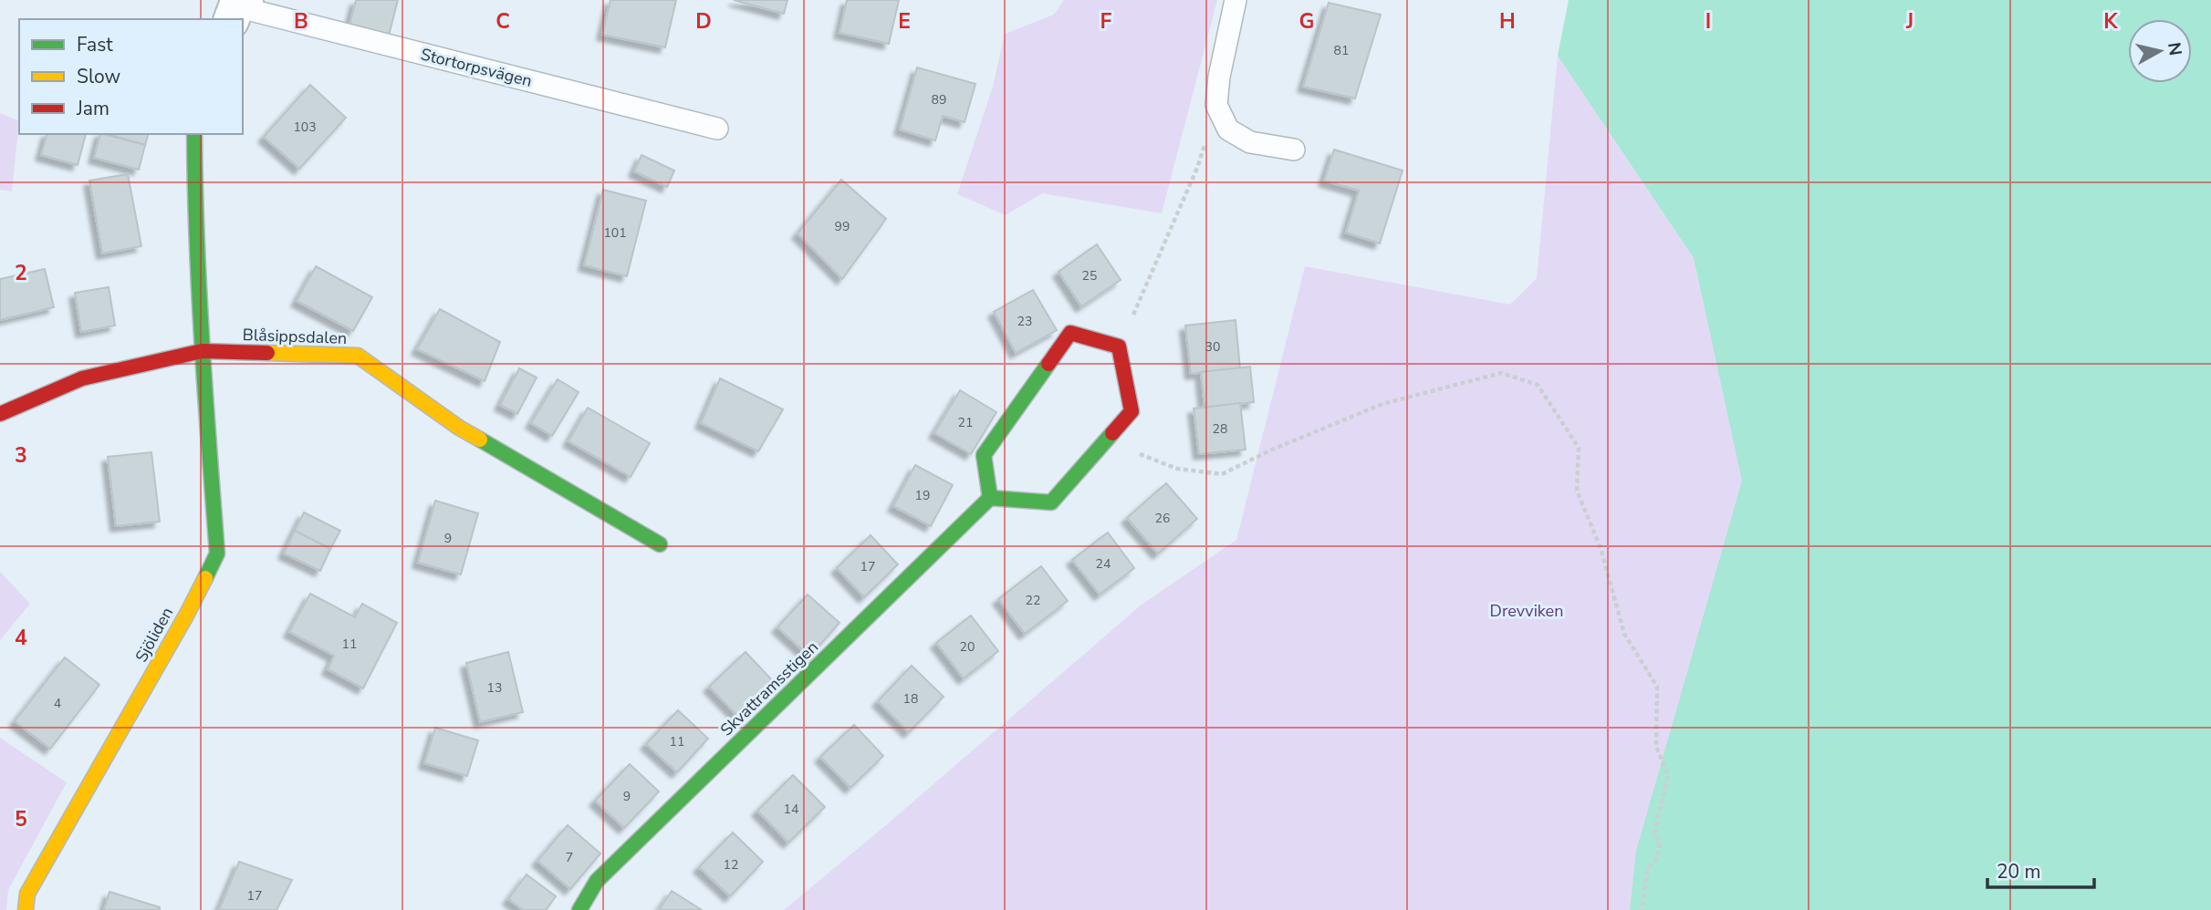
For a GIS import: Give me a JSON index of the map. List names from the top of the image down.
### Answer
{
  "streets": {
    "street": ["Blåsippsdalen", "Sjöliden", "Skvattramsstigen"],
    "lane": ["Stortorpsvägen"]
  },
  "crossings": [
    ["Blåsippsdalen", "Sjöliden"]
  ],
  "parks": ["Drevviken"],
  "house_numbers": [
    "81",
    "89",
    "103",
    "99",
    "101",
    "25",
    "23",
    "30",
    "21",
    "28",
    "19",
    "26",
    "9",
    "24",
    "17",
    "22",
    "11",
    "20",
    "13",
    "18",
    "4",
    "11",
    "9",
    "14",
    "7",
    "12",
    "17"
  ],
  "legend": ["Fast", "Slow", "Jam"],
  "scale_bar": "20 m",
  "north": "right",
  "grid": {
    "columns": [
      "B",
      "C",
      "D",
      "E",
      "F",
      "G",
      "H",
      "I",
      "J",
      "K"
    ],
    "rows": [
      "2",
      "3",
      "4",
      "5"
    ]
  }
}
